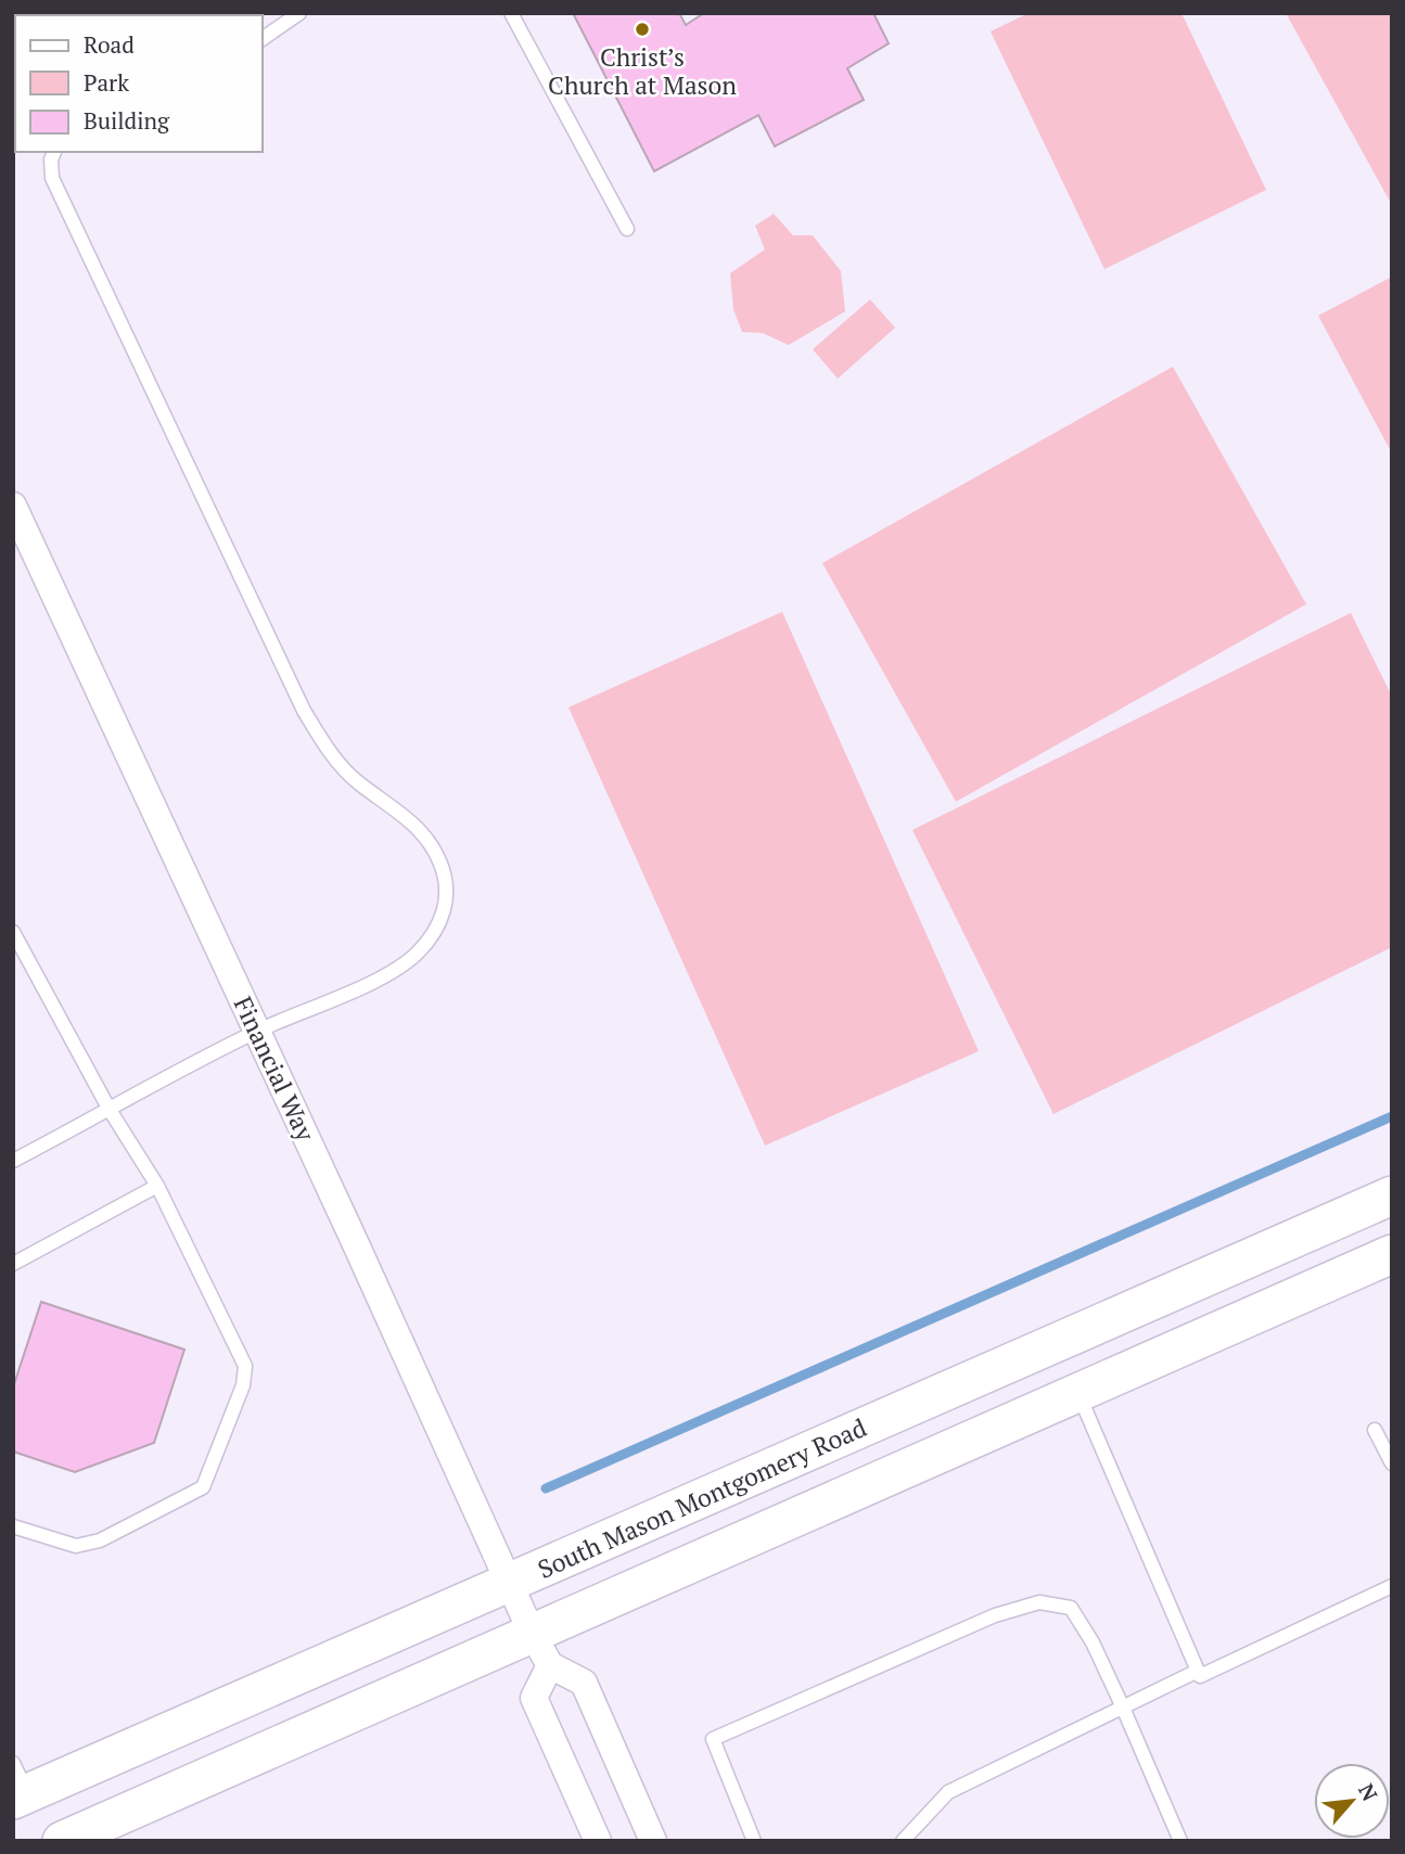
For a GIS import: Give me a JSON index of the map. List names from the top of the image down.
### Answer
{
  "streets": {
    "main road": ["South Mason Montgomery Road"],
    "street": ["Financial Way"]
  },
  "crossings": [
    ["Financial Way", "South Mason Montgomery Road"]
  ],
  "places": ["Christ’s Church at Mason"],
  "legend": ["Road", "Park", "Building"],
  "north": "top right"
}
